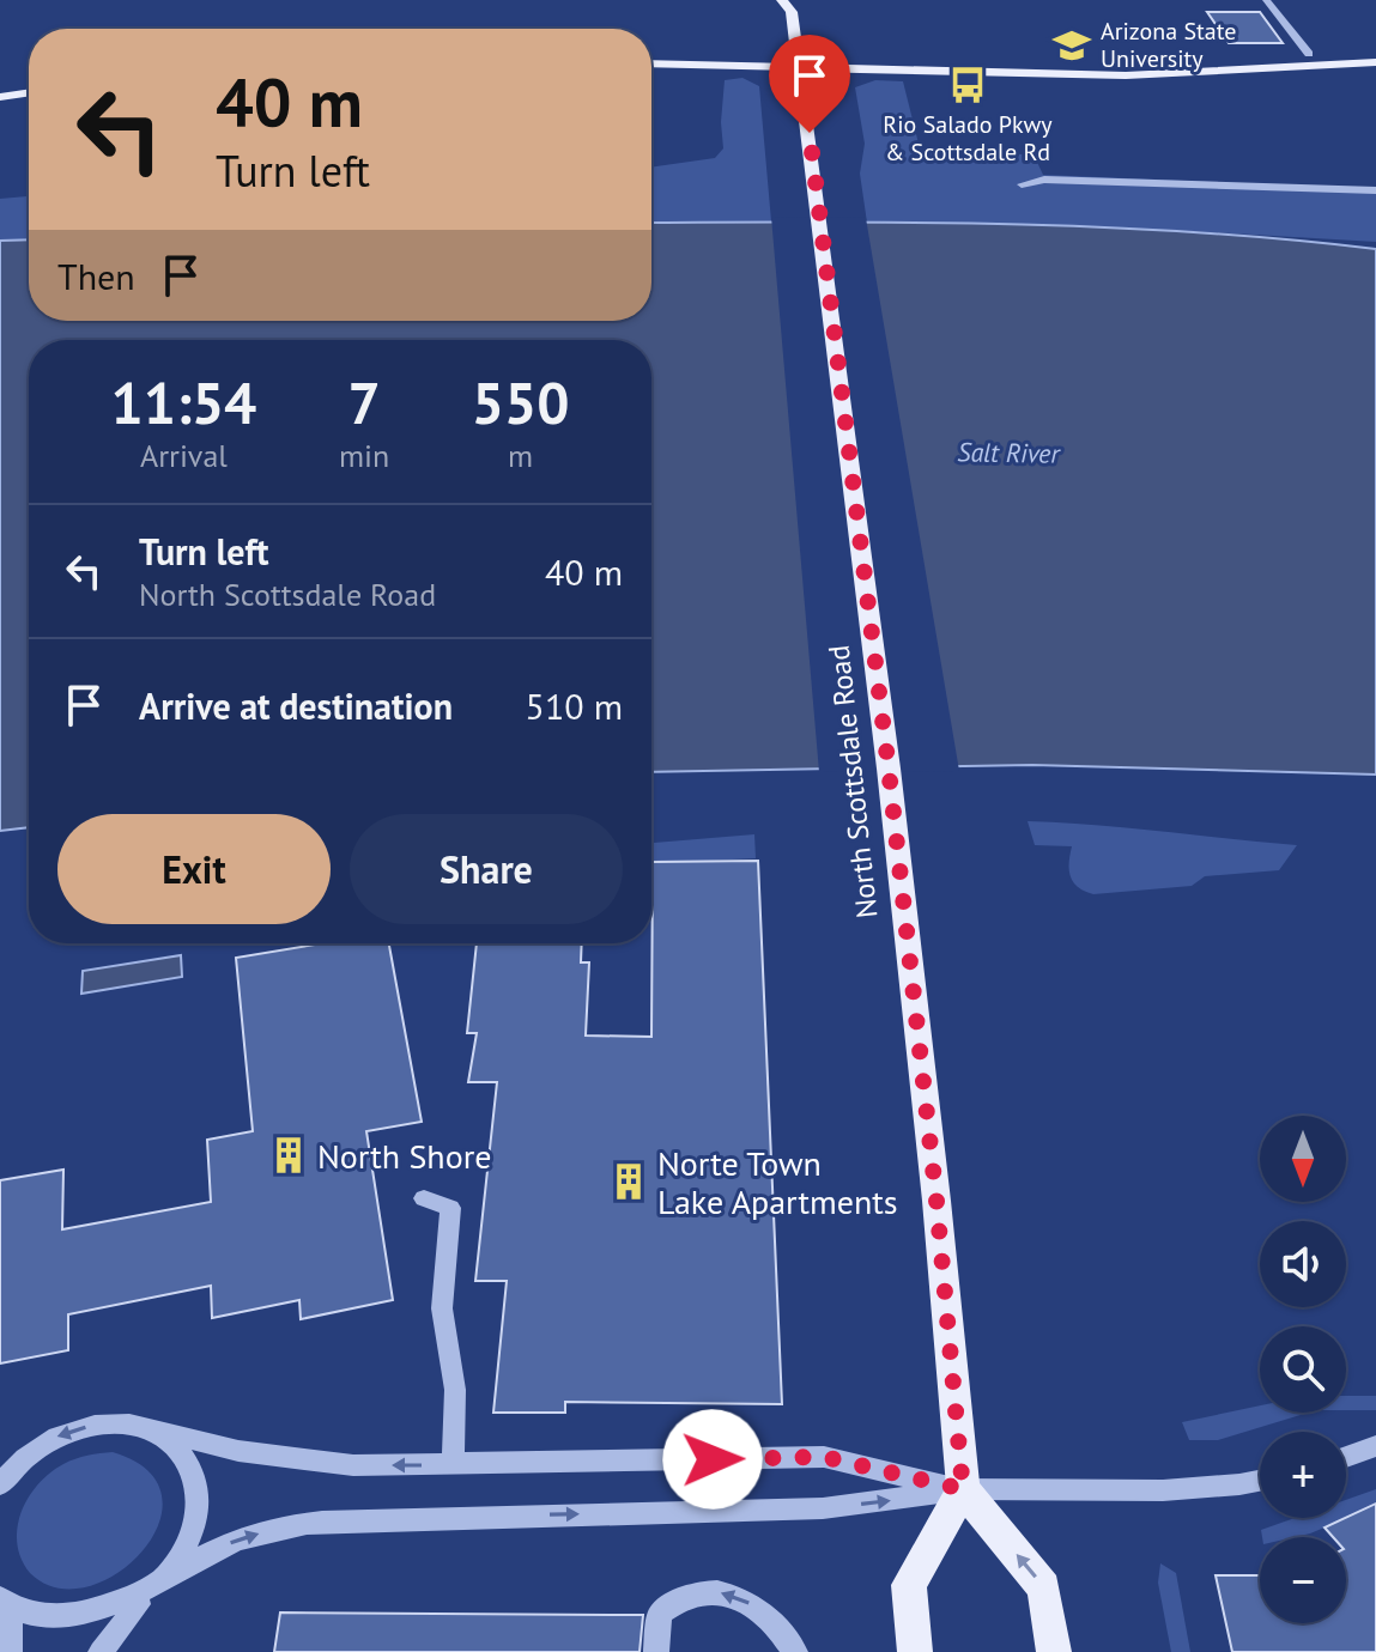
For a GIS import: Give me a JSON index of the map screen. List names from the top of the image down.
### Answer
{
  "streets": {
    "main road": ["North Scottsdale Road"]
  },
  "water": ["Salt River"],
  "places": {
    "school or university": ["Arizona State University"],
    "bus stop": ["Rio Salado Pkwy & Scottsdale Rd"],
    "building": ["North Shore", "Norte Town Lake Apartments"]
  },
  "north": "bottom",
  "page": {
    "turn": ["40 m", "Turn left"],
    "then": "Then",
    "eta": [
      "11:54",
      "Arrival",
      "7",
      "min",
      "550",
      "m"
    ],
    "list": [
      {
        "name": "Turn left",
        "note": "North Scottsdale Road",
        "value": "40 m"
      },
      {
        "name": "Arrive at destination",
        "value": "510 m"
      }
    ],
    "buttons": ["Exit", "Share"],
    "map_buttons": ["+", "−"]
  }
}
